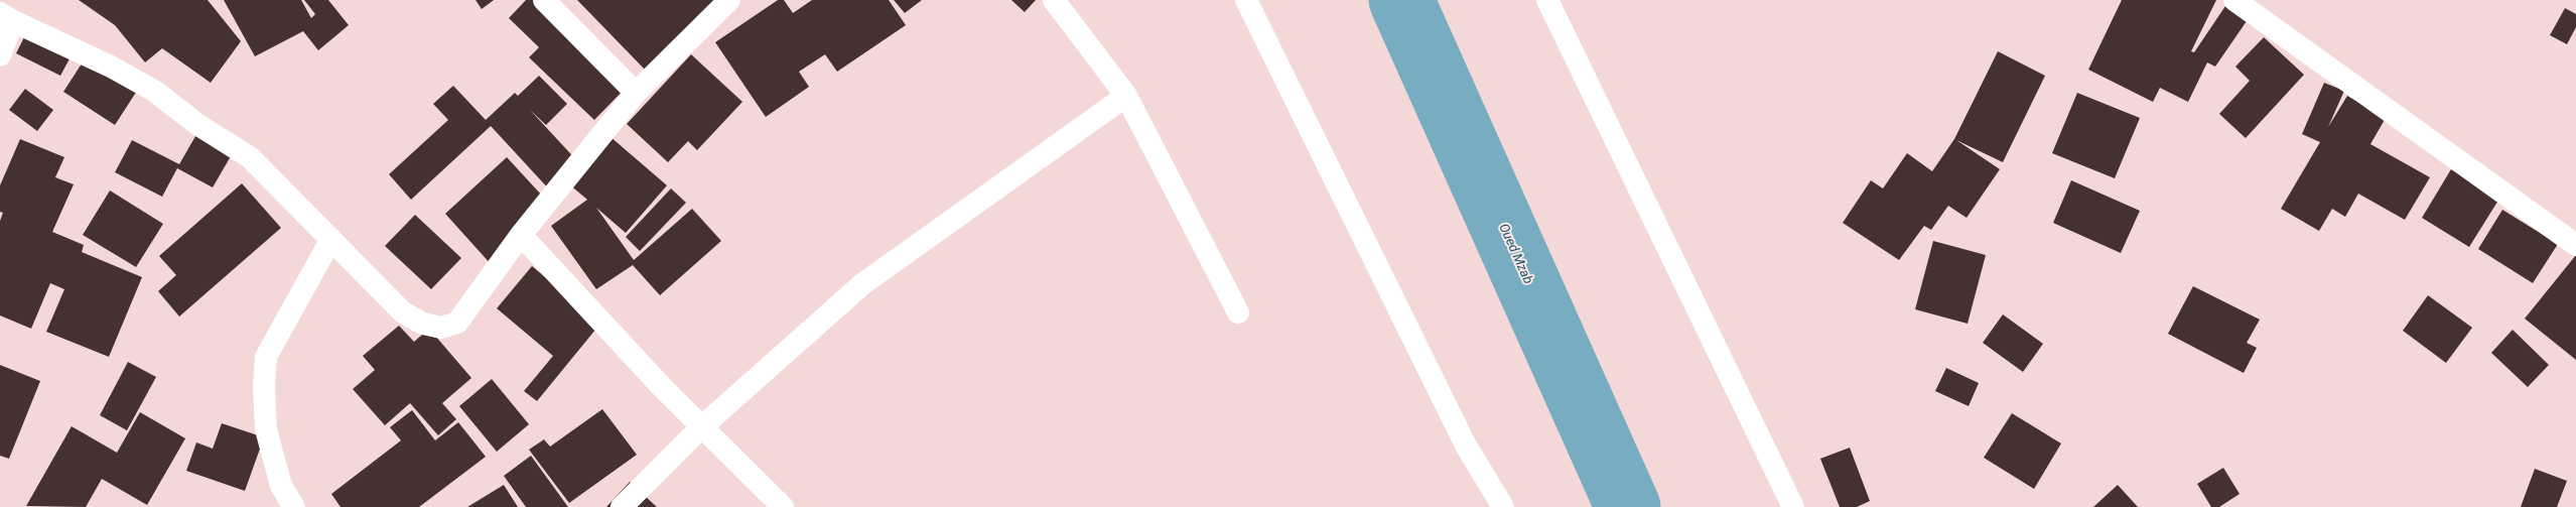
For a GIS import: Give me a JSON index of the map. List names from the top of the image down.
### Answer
{
  "water": ["Oued Mzab"]
}
